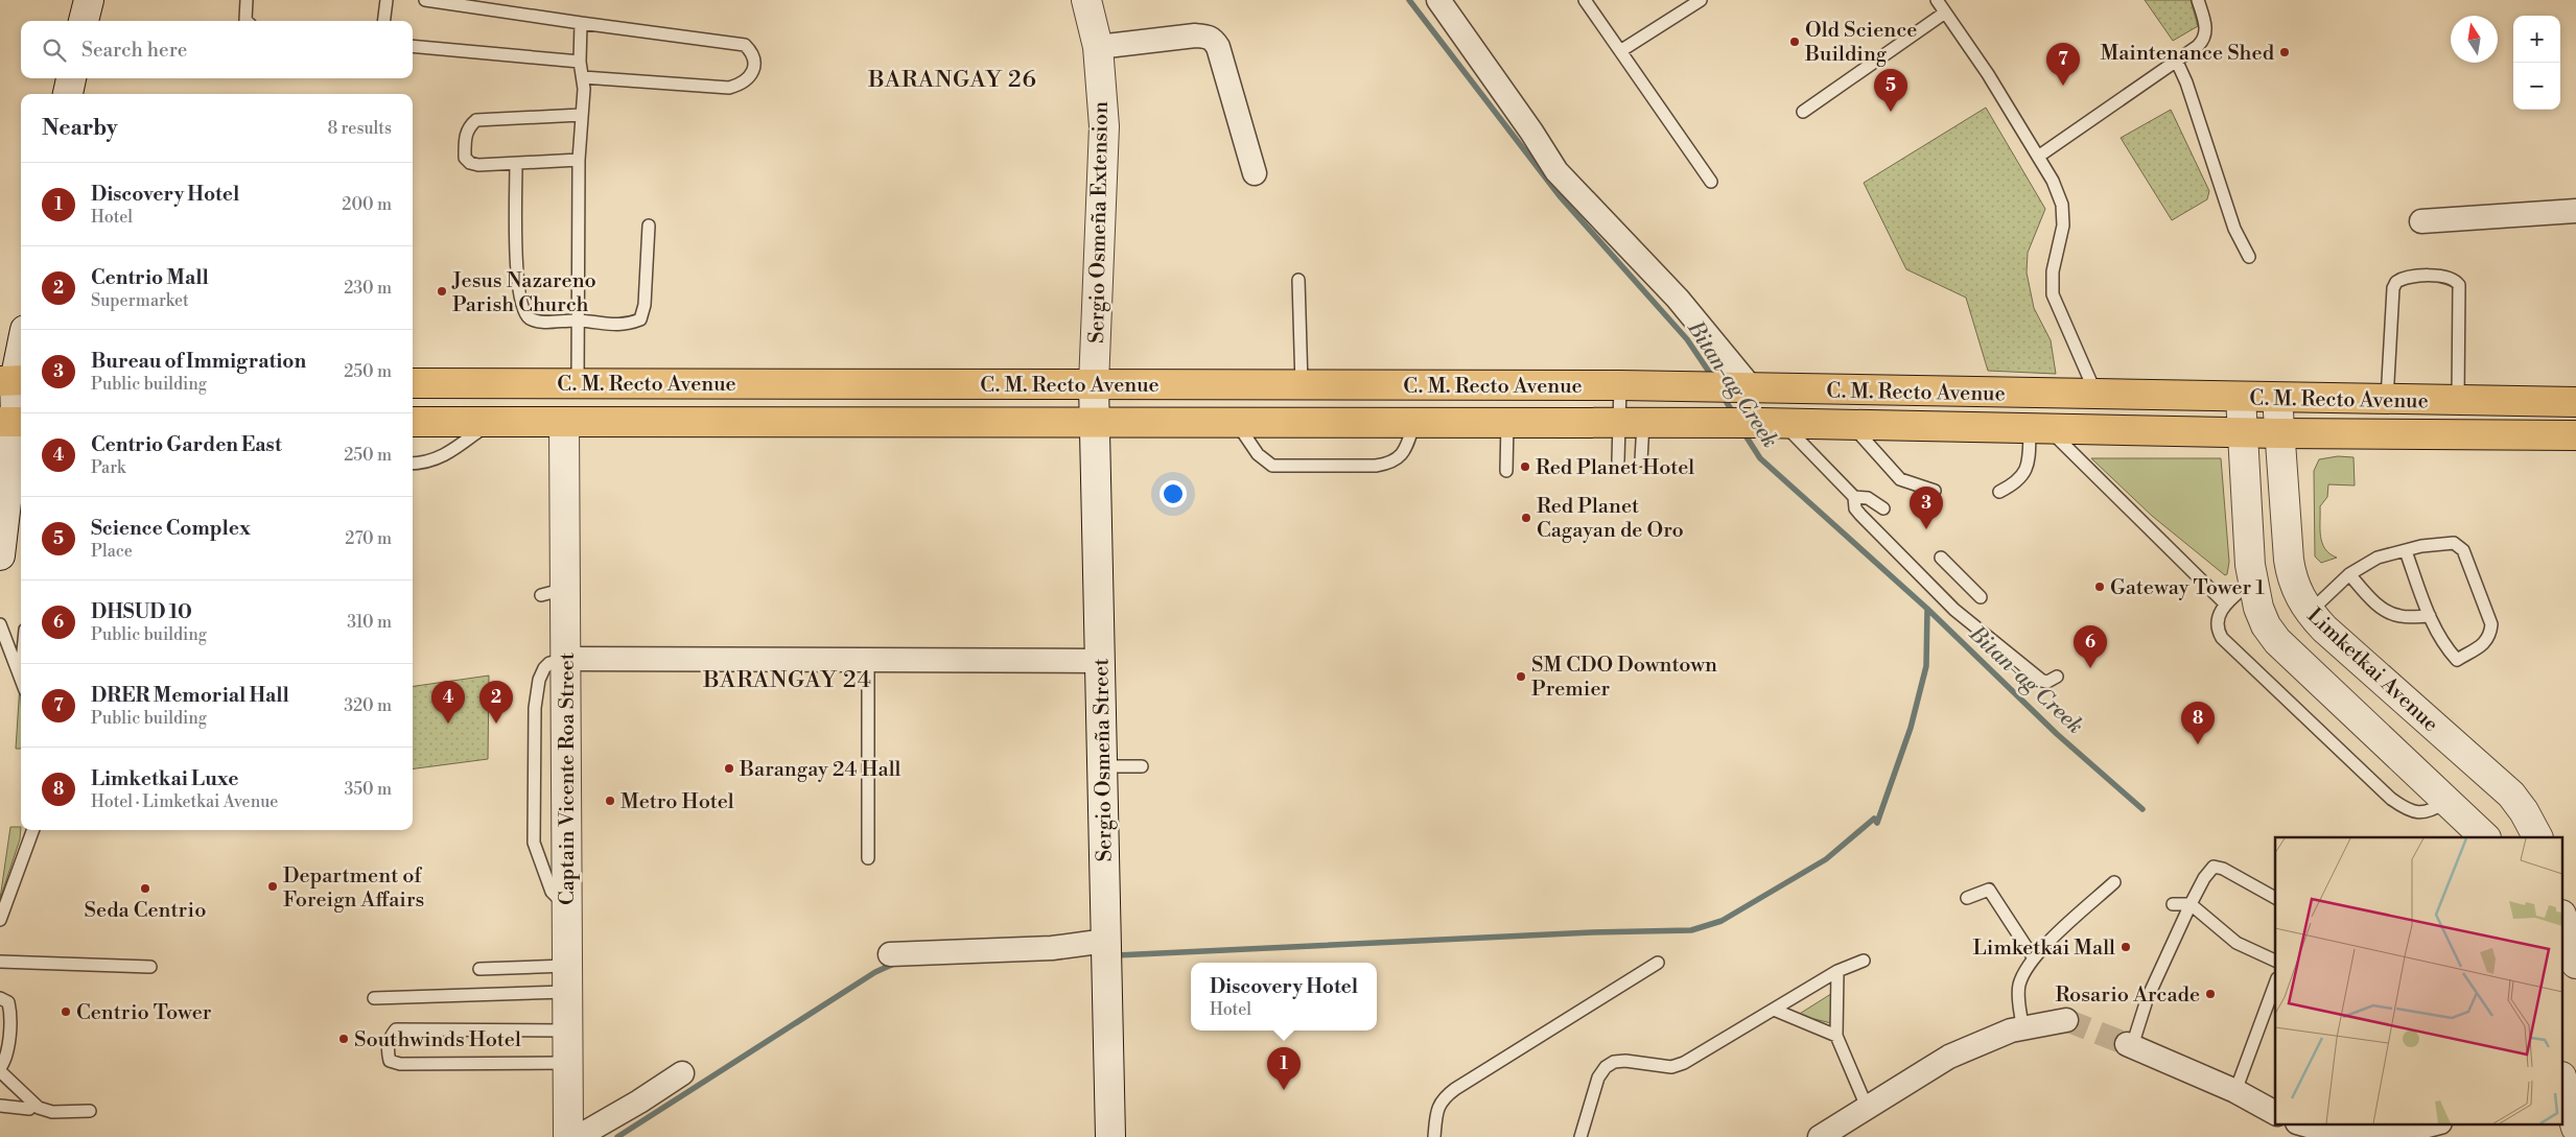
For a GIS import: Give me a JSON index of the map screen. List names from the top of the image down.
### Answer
{
  "streets": {
    "highway": ["C. M. Recto Avenue"],
    "street": [
      "Sergio Osmeña Extension",
      "Limketkai Avenue",
      "Sergio Osmeña Street",
      "Captain Vicente Roa Street"
    ]
  },
  "crossings": [
    ["Sergio Osmeña Extension", "C. M. Recto Avenue"],
    ["Sergio Osmeña Extension", "Sergio Osmeña Street"],
    ["C. M. Recto Avenue", "Limketkai Avenue"],
    ["C. M. Recto Avenue", "Sergio Osmeña Street"],
    ["C. M. Recto Avenue", "Captain Vicente Roa Street"]
  ],
  "districts": ["BARANGAY 26", "BARANGAY 24"],
  "water": ["Bitan-ag Creek"],
  "places": [
    "Old Science Building",
    "Maintenance Shed",
    "Jesus Nazareno Parish Church",
    "Red Planet Hotel",
    "Red Planet Cagayan de Oro",
    "Gateway Tower 1",
    "SM CDO Downtown Premier",
    "Barangay 24 Hall",
    "Metro Hotel",
    "Department of Foreign Affairs",
    "Seda Centrio",
    "Limketkai Mall",
    "Rosario Arcade",
    "Centrio Tower",
    "Southwinds Hotel"
  ],
  "north": "top",
  "page": {
    "map_buttons": ["+", "−"],
    "search": "Search here",
    "pins": [
      "7",
      "5",
      "3",
      "6",
      "2",
      "4",
      "8",
      "1"
    ],
    "heading": ["Nearby", "8 results"],
    "list": [
      {
        "mark": "1",
        "name": "Discovery Hotel",
        "note": "Hotel",
        "value": "200 m"
      },
      {
        "mark": "2",
        "name": "Centrio Mall",
        "note": "Supermarket",
        "value": "230 m"
      },
      {
        "mark": "3",
        "name": "Bureau of Immigration",
        "note": "Public building",
        "value": "250 m"
      },
      {
        "mark": "4",
        "name": "Centrio Garden East",
        "note": "Park",
        "value": "250 m"
      },
      {
        "mark": "5",
        "name": "Science Complex",
        "note": "Place",
        "value": "270 m"
      },
      {
        "mark": "6",
        "name": "DHSUD 10",
        "note": "Public building",
        "value": "310 m"
      },
      {
        "mark": "7",
        "name": "DRER Memorial Hall",
        "note": "Public building",
        "value": "320 m"
      },
      {
        "mark": "8",
        "name": "Limketkai Luxe",
        "note": "Hotel · Limketkai Avenue",
        "value": "350 m"
      }
    ],
    "popup": ["Discovery Hotel", "Hotel"]
  }
}
